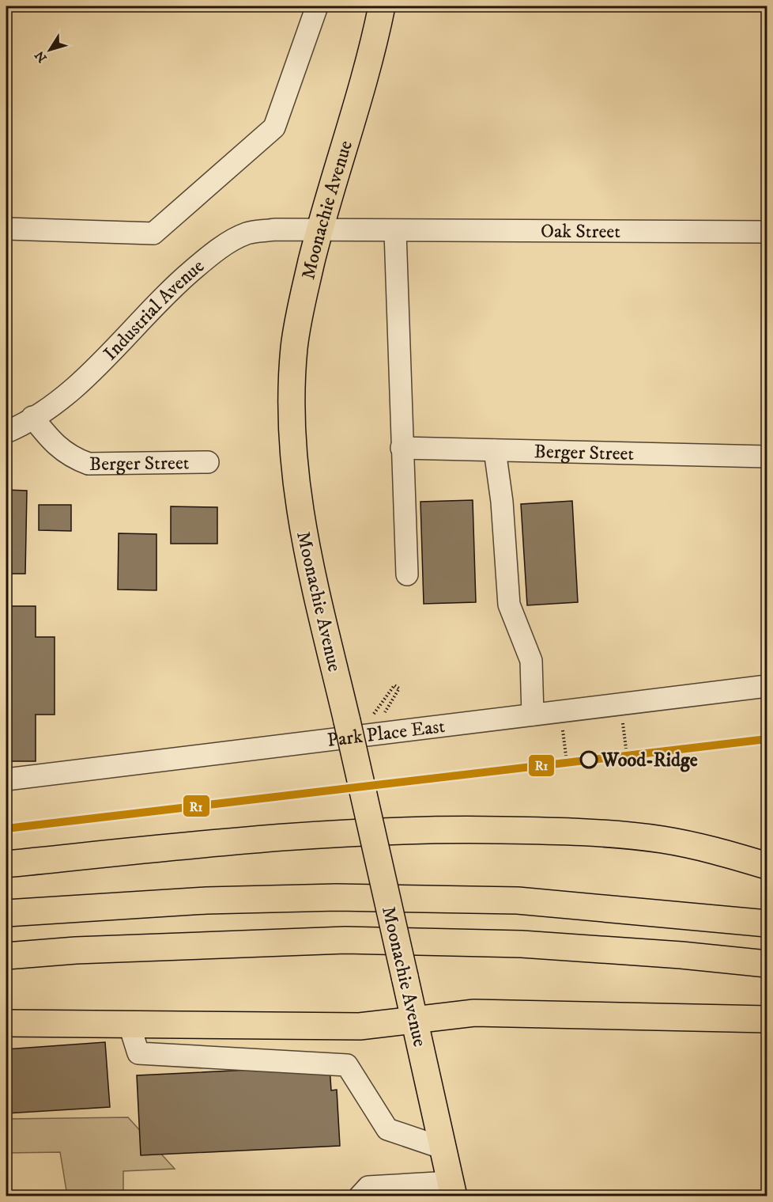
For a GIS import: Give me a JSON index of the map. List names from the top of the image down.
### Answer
{
  "streets": {
    "main road": ["Moonachie Avenue"],
    "street": [
      "Oak Street",
      "Industrial Avenue",
      "Berger Street",
      "Park Place East"
    ]
  },
  "crossings": [
    ["Moonachie Avenue", "Industrial Avenue"],
    ["Oak Street", "Industrial Avenue"],
    ["Industrial Avenue", "Berger Street"]
  ],
  "places": ["Wood-Ridge"],
  "lines": ["transit line R1"],
  "north": "bottom left"
}
